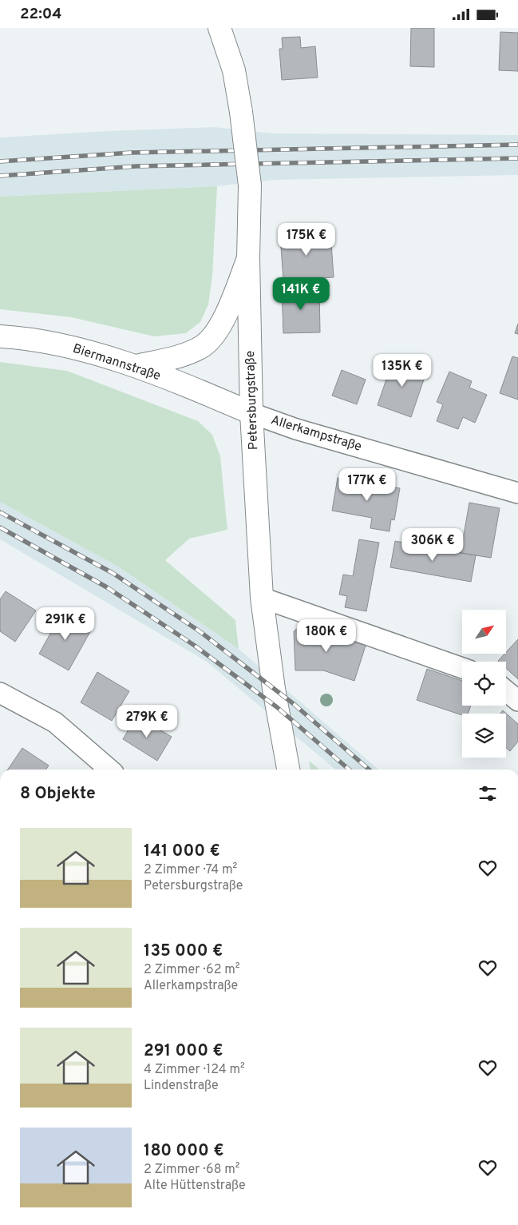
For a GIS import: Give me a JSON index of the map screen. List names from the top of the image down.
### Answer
{
  "streets": {
    "main road": ["Biermannstraße", "Petersburgstraße"],
    "street": ["Allerkampstraße"]
  },
  "crossings": [
    ["Biermannstraße", "Petersburgstraße"],
    ["Biermannstraße", "Allerkampstraße"],
    ["Petersburgstraße", "Allerkampstraße"]
  ],
  "north": "top right",
  "page": {
    "status": "22:04",
    "price": [
      "175K €",
      "141K €",
      "135K €",
      "177K €",
      "306K €",
      "291K €",
      "180K €",
      "279K €"
    ],
    "heading": "8 Objekte",
    "list": [
      {
        "name": "141 000 €",
        "note": "2 Zimmer · 74 m² · Petersburgstraße"
      },
      {
        "name": "135 000 €",
        "note": "2 Zimmer · 62 m² · Allerkampstraße"
      },
      {
        "name": "291 000 €",
        "note": "4 Zimmer · 124 m² · Lindenstraße"
      },
      {
        "name": "180 000 €",
        "note": "2 Zimmer · 68 m² · Alte Hüttenstraße"
      }
    ]
  }
}
